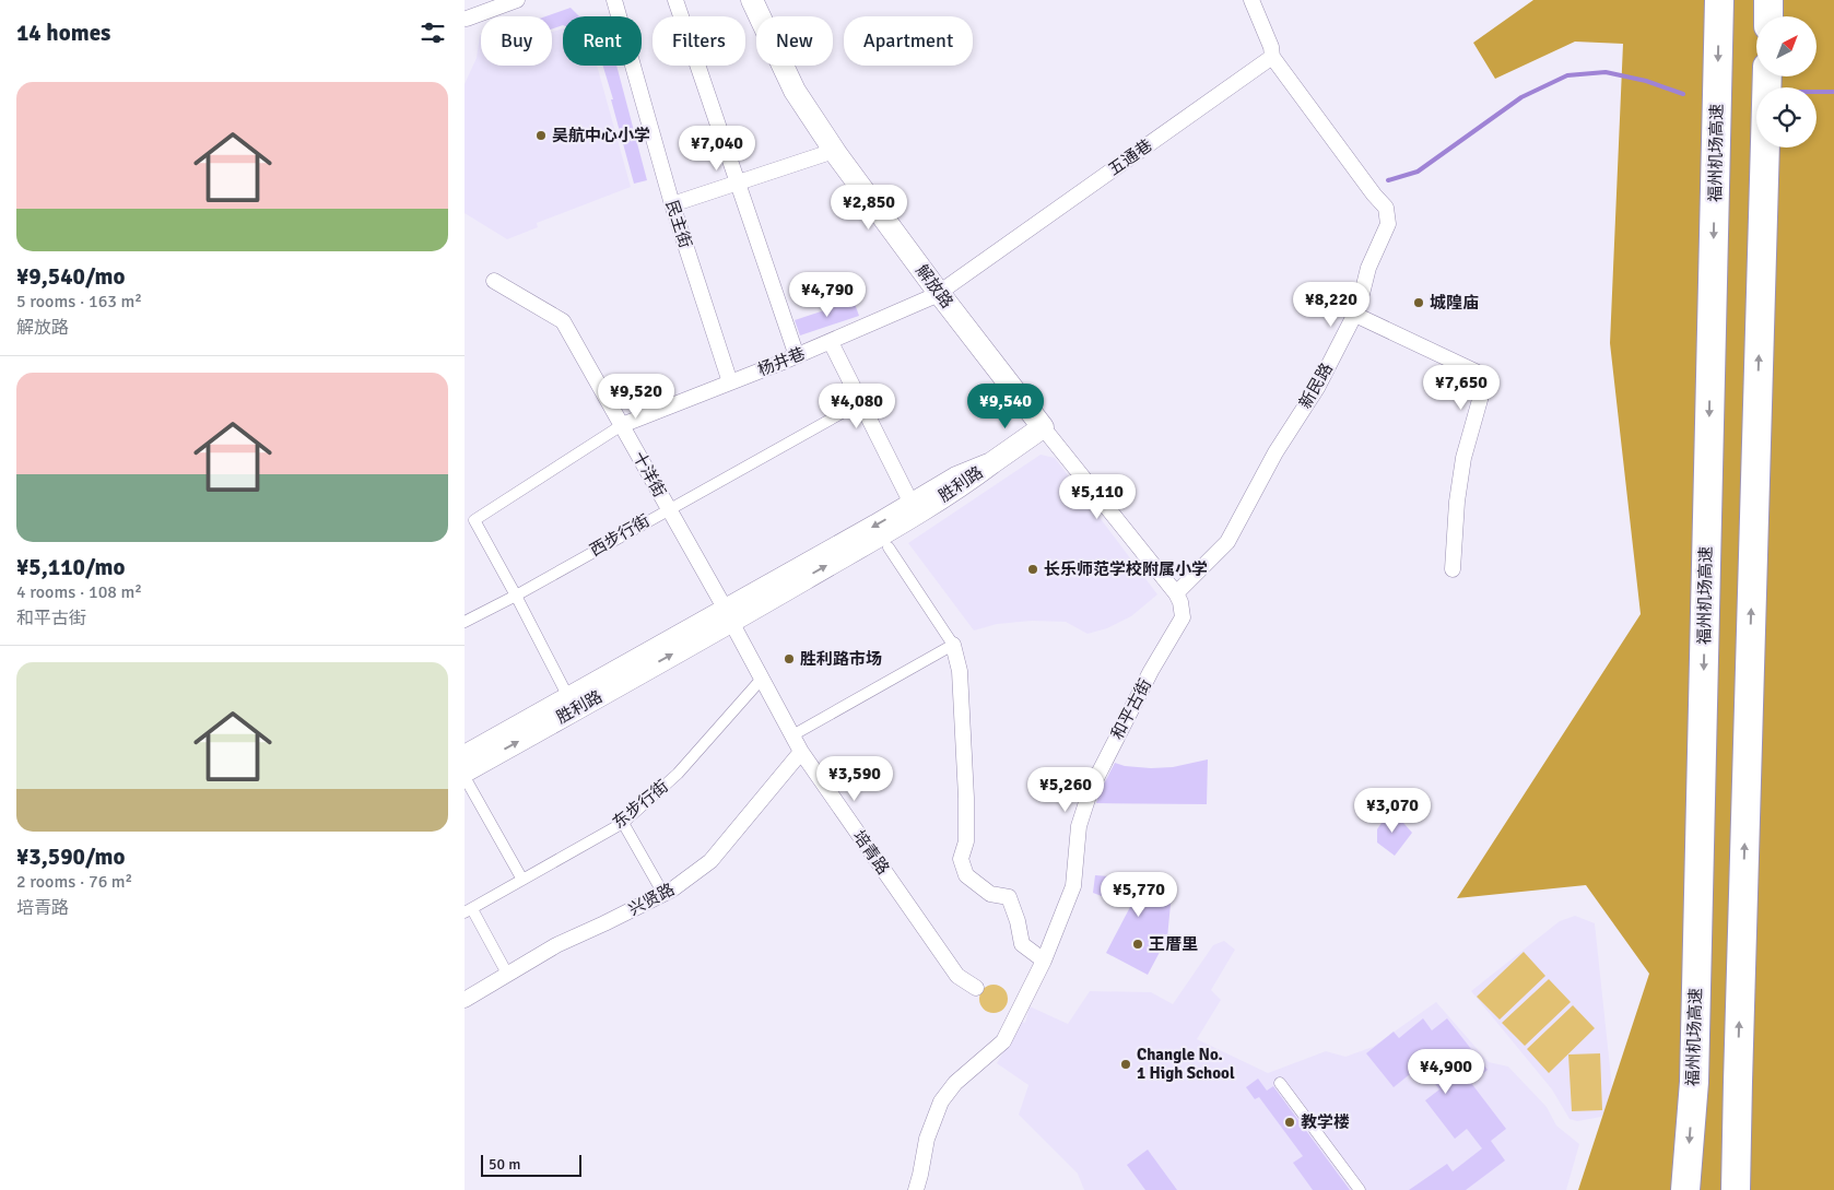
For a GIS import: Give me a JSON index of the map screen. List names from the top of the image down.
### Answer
{
  "streets": {
    "highway": ["福州机场高速"],
    "main road": ["解放路", "胜利路"],
    "street": [
      "五通巷",
      "民主街",
      "杨井巷",
      "新民路",
      "十洋街",
      "西步行街",
      "和平古街",
      "东步行街",
      "培青路",
      "兴贤路"
    ]
  },
  "crossings": [
    ["五通巷", "解放路"],
    ["五通巷", "杨井巷"],
    ["五通巷", "新民路"],
    ["民主街", "杨井巷"],
    ["解放路", "杨井巷"],
    ["杨井巷", "十洋街"],
    ["新民路", "和平古街"],
    ["十洋街", "胜利路"],
    ["十洋街", "西步行街"],
    ["十洋街", "培青路"],
    ["胜利路", "培青路"],
    ["东步行街", "培青路"],
    ["培青路", "兴贤路"]
  ],
  "places": [
    "吴航中心小学",
    "城隍庙",
    "长乐师范学校附属小学",
    "胜利路市场",
    "王厝里",
    "Changle No. 1 High School",
    "教学楼"
  ],
  "scale_bar": "50 m",
  "north": "top right",
  "page": {
    "heading": "14 homes",
    "chip": [
      "Buy",
      "Rent",
      "Filters",
      "New",
      "Apartment"
    ],
    "list": [
      {
        "name": "¥9,540/mo",
        "note": "5 rooms · 163 m² · 解放路"
      },
      {
        "name": "¥5,110/mo",
        "note": "4 rooms · 108 m² · 和平古街"
      },
      {
        "name": "¥3,590/mo",
        "note": "2 rooms · 76 m² · 培青路"
      }
    ],
    "price": [
      "¥7,040",
      "¥2,850",
      "¥4,790",
      "¥8,220",
      "¥7,650",
      "¥9,520",
      "¥4,080",
      "¥9,540",
      "¥5,110",
      "¥3,590",
      "¥5,260",
      "¥3,070",
      "¥5,770",
      "¥4,900"
    ],
    "scale": "50 m"
  }
}
